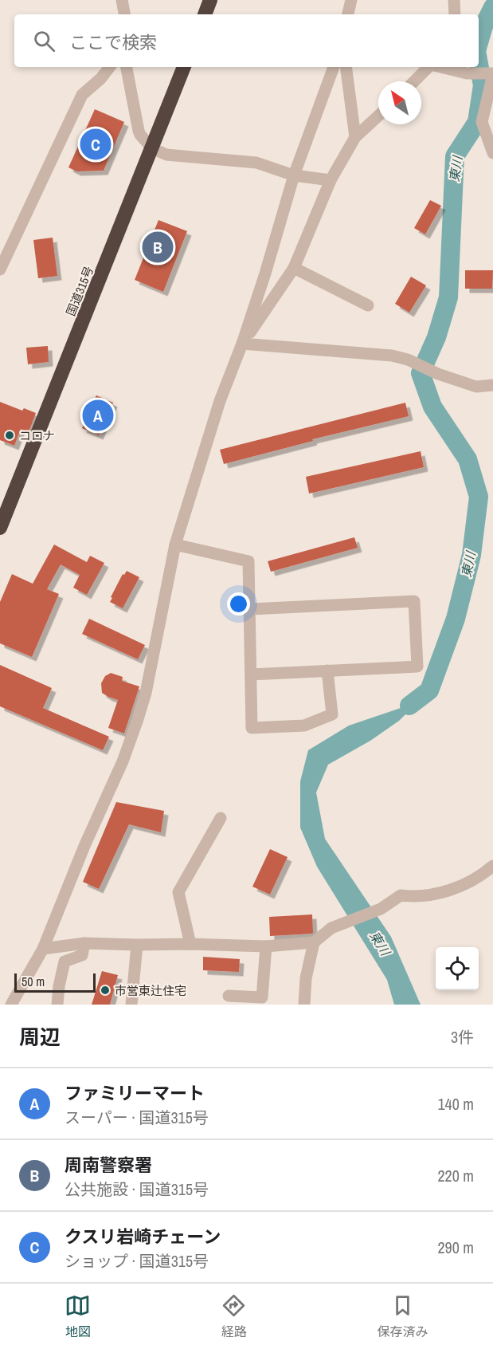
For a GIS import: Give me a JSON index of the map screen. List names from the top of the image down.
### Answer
{
  "streets": {
    "highway": ["国道315号"]
  },
  "water": ["東川"],
  "places": ["コロナ", "市営東辻住宅"],
  "scale_bar": "50 m",
  "north": "top left",
  "page": {
    "search": "ここで検索",
    "pins": ["C", "B", "A"],
    "scale": "50 m",
    "heading": ["周辺", "3件"],
    "list": [
      {
        "mark": "A",
        "name": "ファミリーマート",
        "note": "スーパー · 国道315号",
        "value": "140 m"
      },
      {
        "mark": "B",
        "name": "周南警察署",
        "note": "公共施設 · 国道315号",
        "value": "220 m"
      },
      {
        "mark": "C",
        "name": "クスリ岩崎チェーン",
        "note": "ショップ · 国道315号",
        "value": "290 m"
      }
    ],
    "nav": ["地図", "経路", "保存済み"]
  }
}
